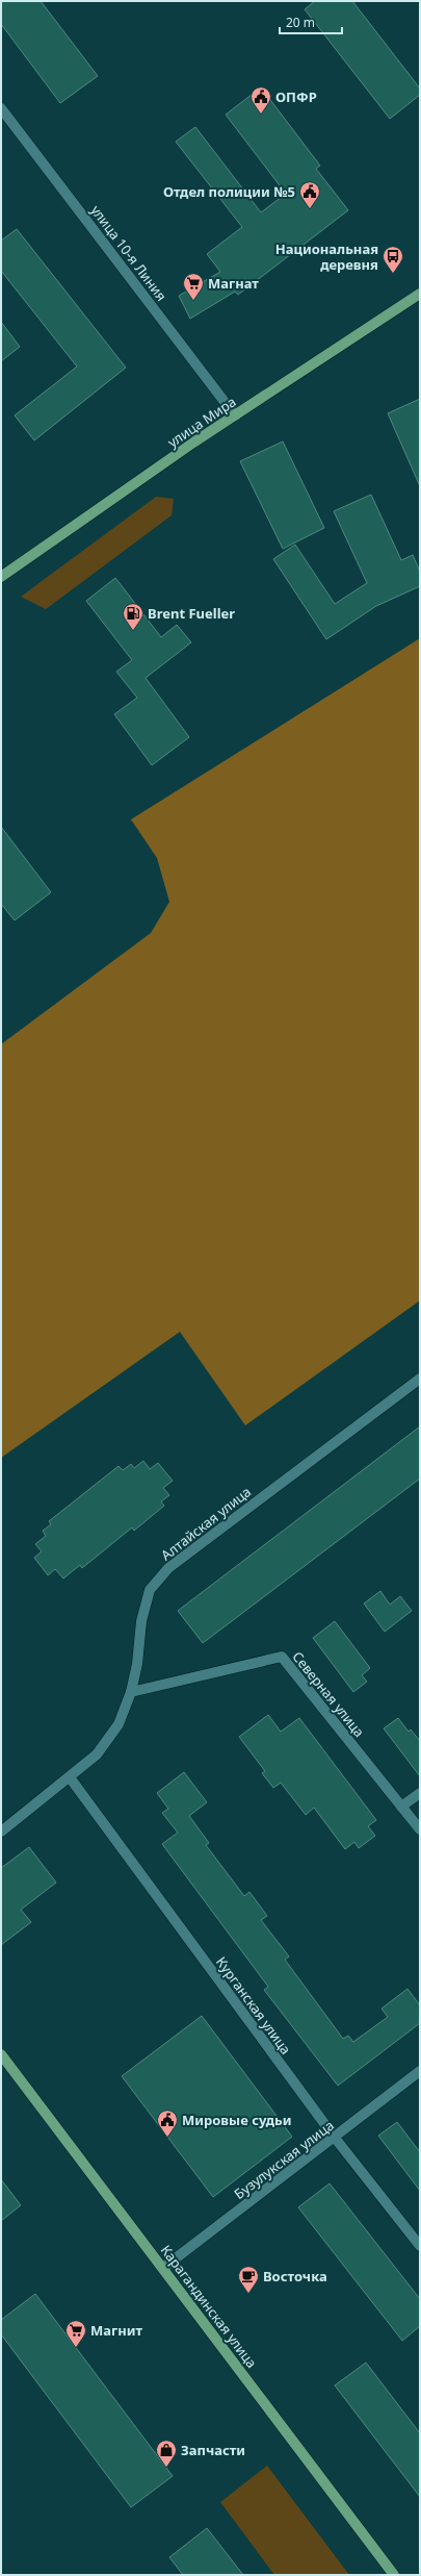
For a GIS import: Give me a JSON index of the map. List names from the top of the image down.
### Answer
{
  "streets": {
    "main road": ["улица Мира", "Карагандинская улица"],
    "street": [
      "улица 10-я Линия",
      "Алтайская улица",
      "Северная улица",
      "Курганская улица",
      "Бузулукская улица"
    ]
  },
  "crossings": [
    ["улица 10-я Линия", "улица Мира"],
    ["Алтайская улица", "Северная улица"],
    ["Алтайская улица", "Курганская улица"],
    ["Курганская улица", "Бузулукская улица"],
    ["Бузулукская улица", "Карагандинская улица"]
  ],
  "places": {
    "public building": ["ОПФР", "Отдел полиции №5", "Мировые судьи"],
    "bus stop": ["Национальная деревня"],
    "supermarket": ["Магнат", "Магнит"],
    "fuel station": ["Brent Fueller"],
    "cafe": ["Восточка"],
    "shop": ["Запчасти"]
  },
  "scale_bar": "20 m"
}
